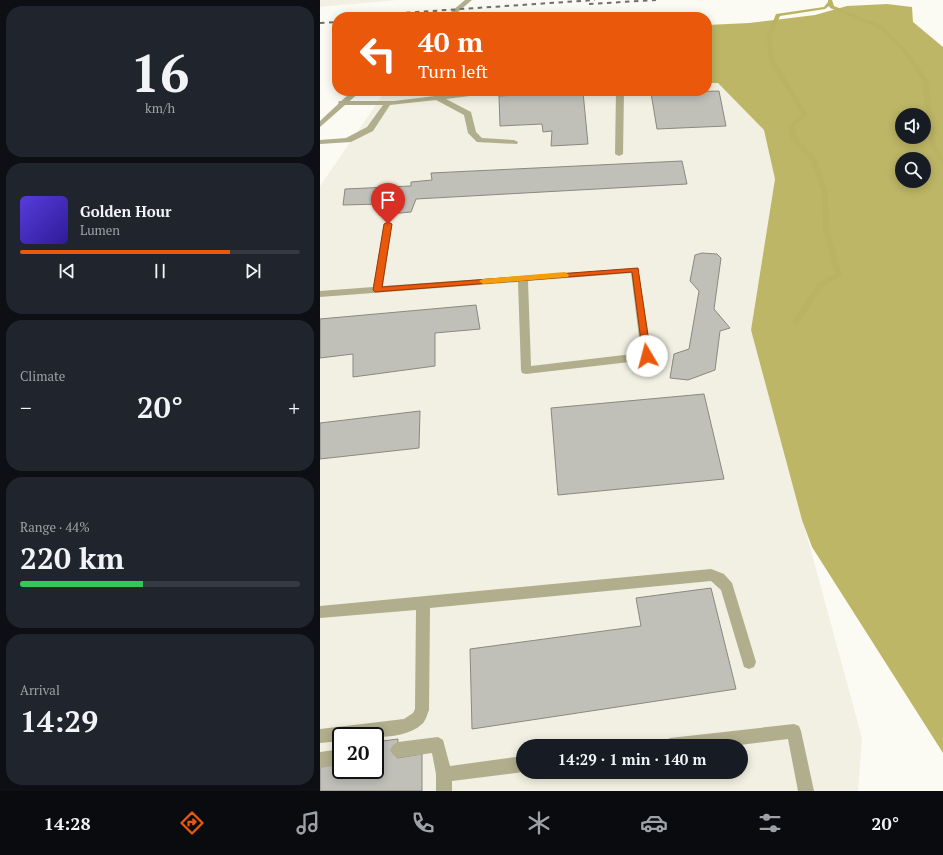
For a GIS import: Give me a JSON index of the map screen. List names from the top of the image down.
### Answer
{
  "page": {
    "tile": [
      ["16", "km/h"],
      "Climate",
      ["Range · 44%", "220 km"],
      ["Arrival", "14:29"]
    ],
    "turn": ["40 m", "Turn left"],
    "song": ["Golden Hour", "Lumen"],
    "heat": ["−", "20°", "+"],
    "limit": "20",
    "trip": "14:29 · 1 min · 140 m",
    "tabs": ["14:28", "20°"]
  }
}
